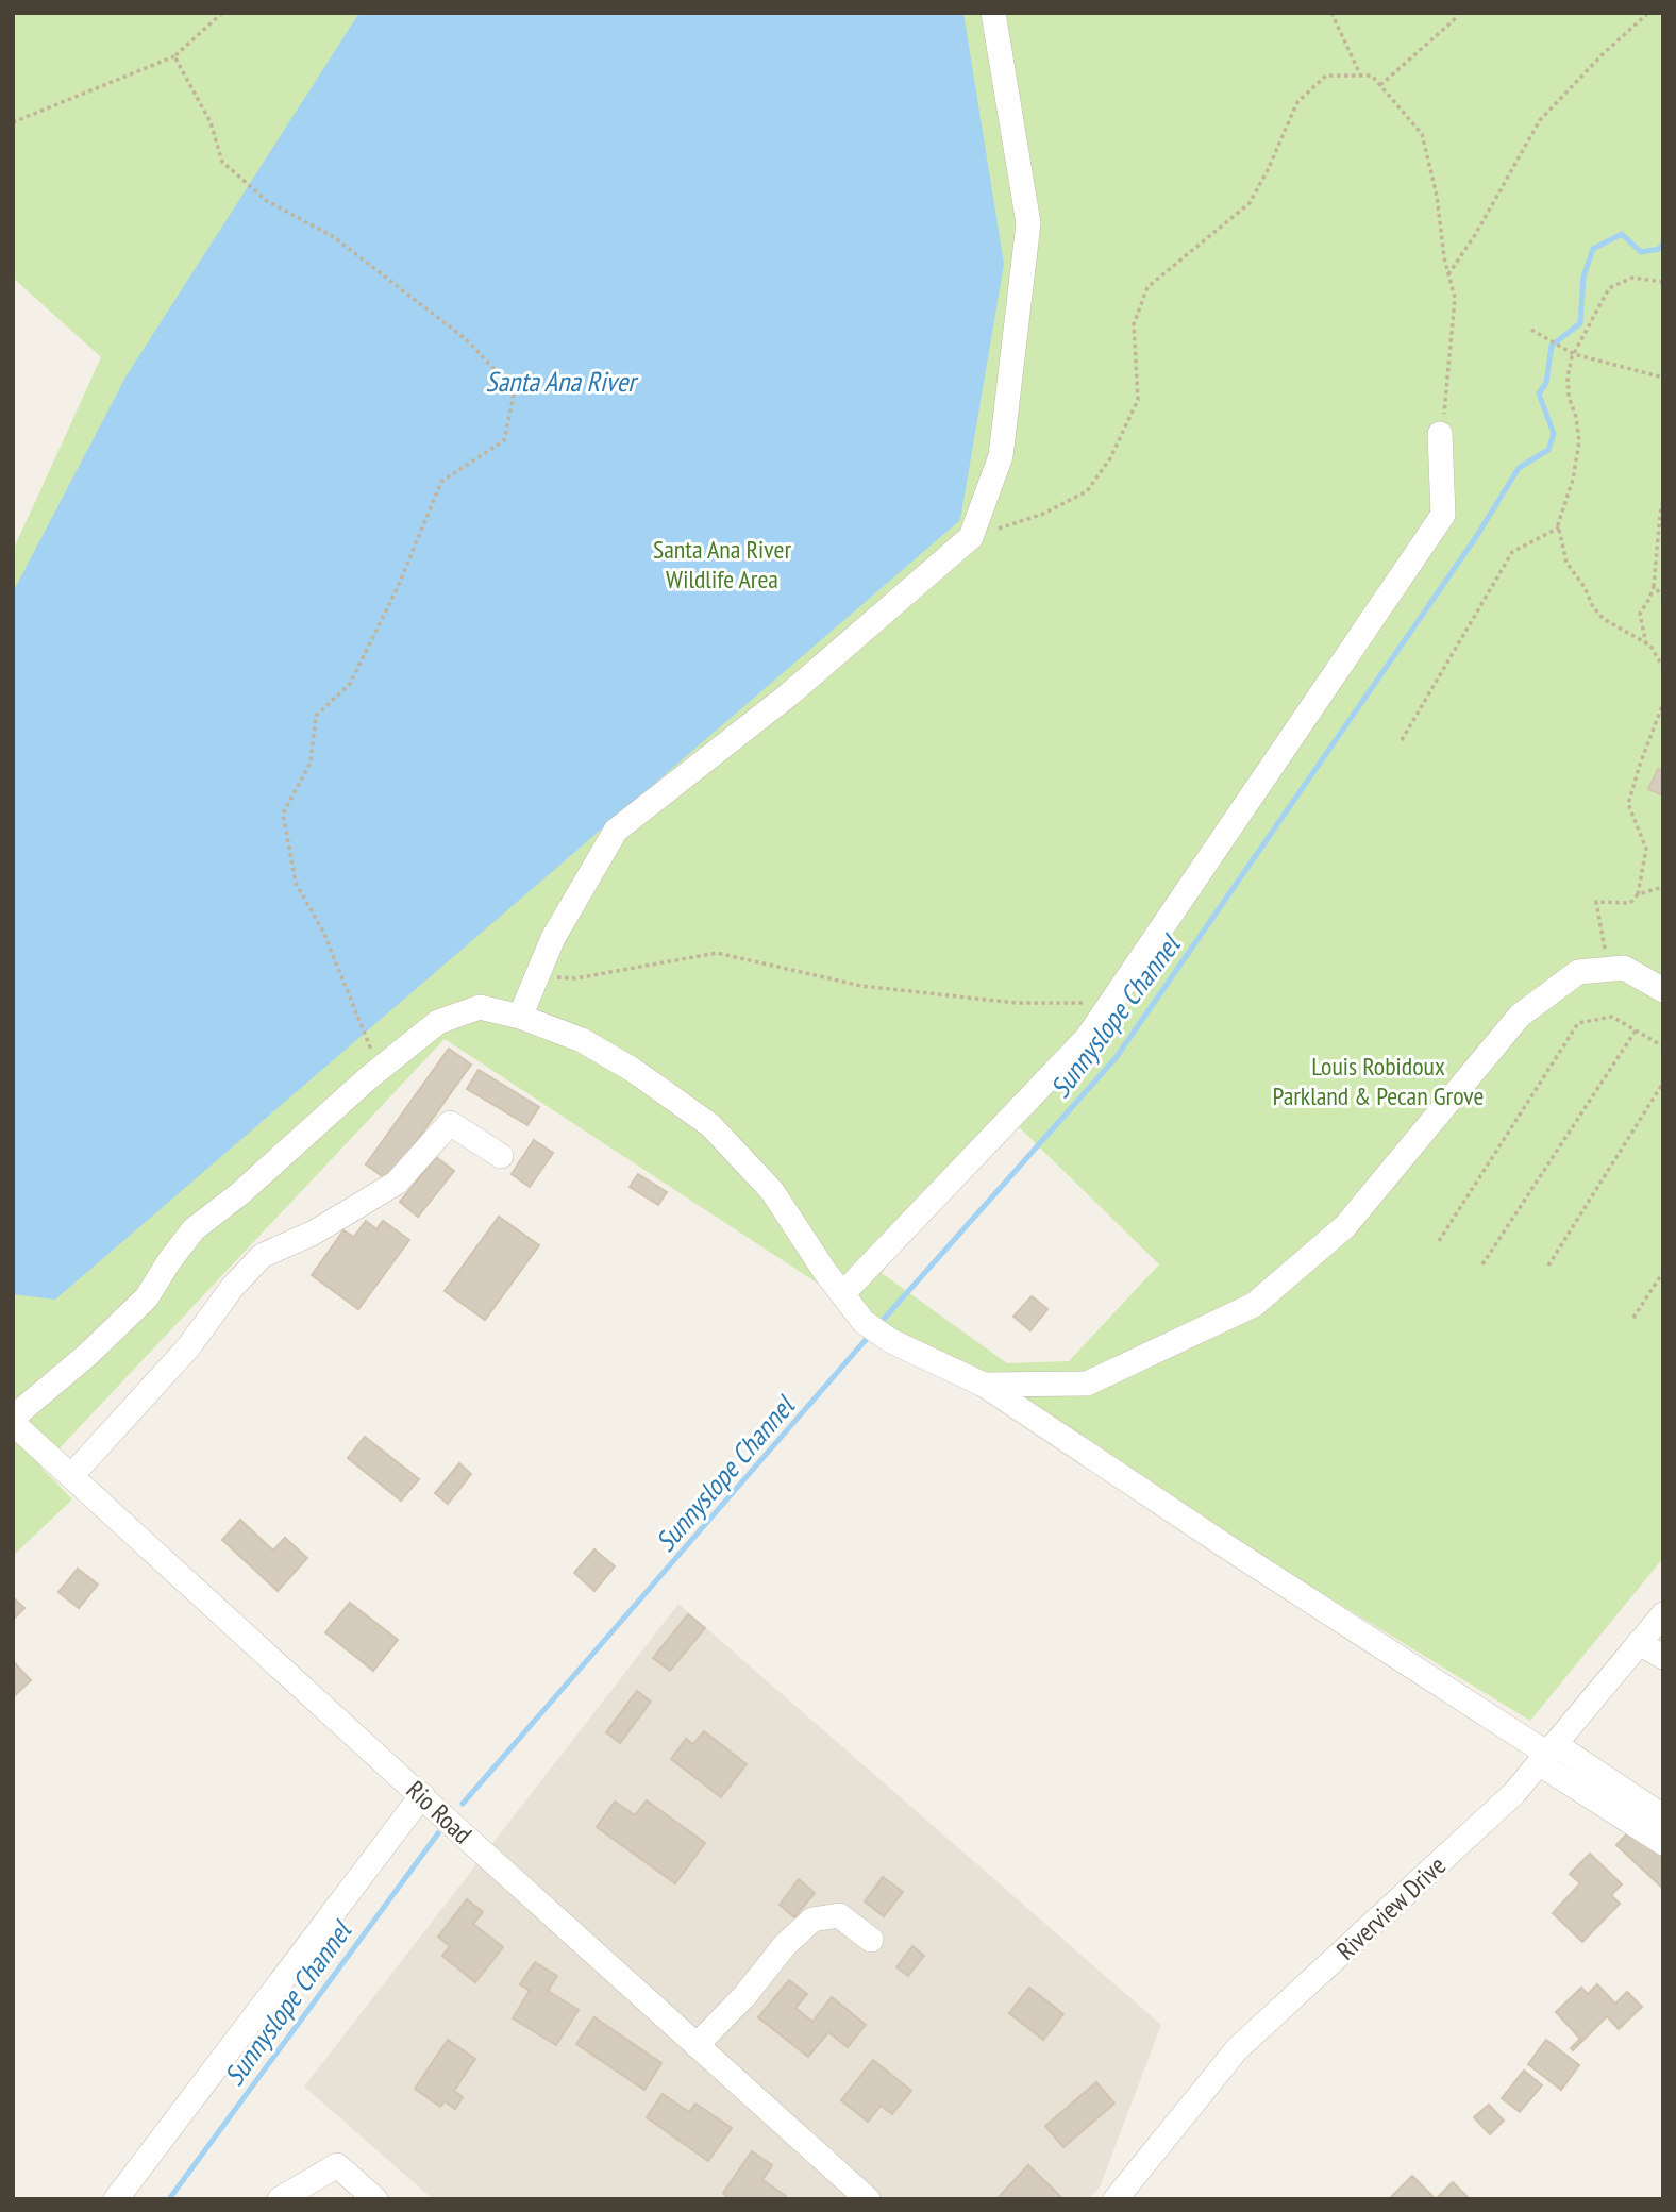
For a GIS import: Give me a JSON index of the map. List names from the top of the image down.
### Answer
{
  "streets": {
    "street": ["Rio Road", "Riverview Drive"]
  },
  "water": ["Santa Ana River", "Sunnyslope Channel"],
  "parks": ["Santa Ana River Wildlife Area", "Louis Robidoux Parkland & Pecan Grove"]
}
